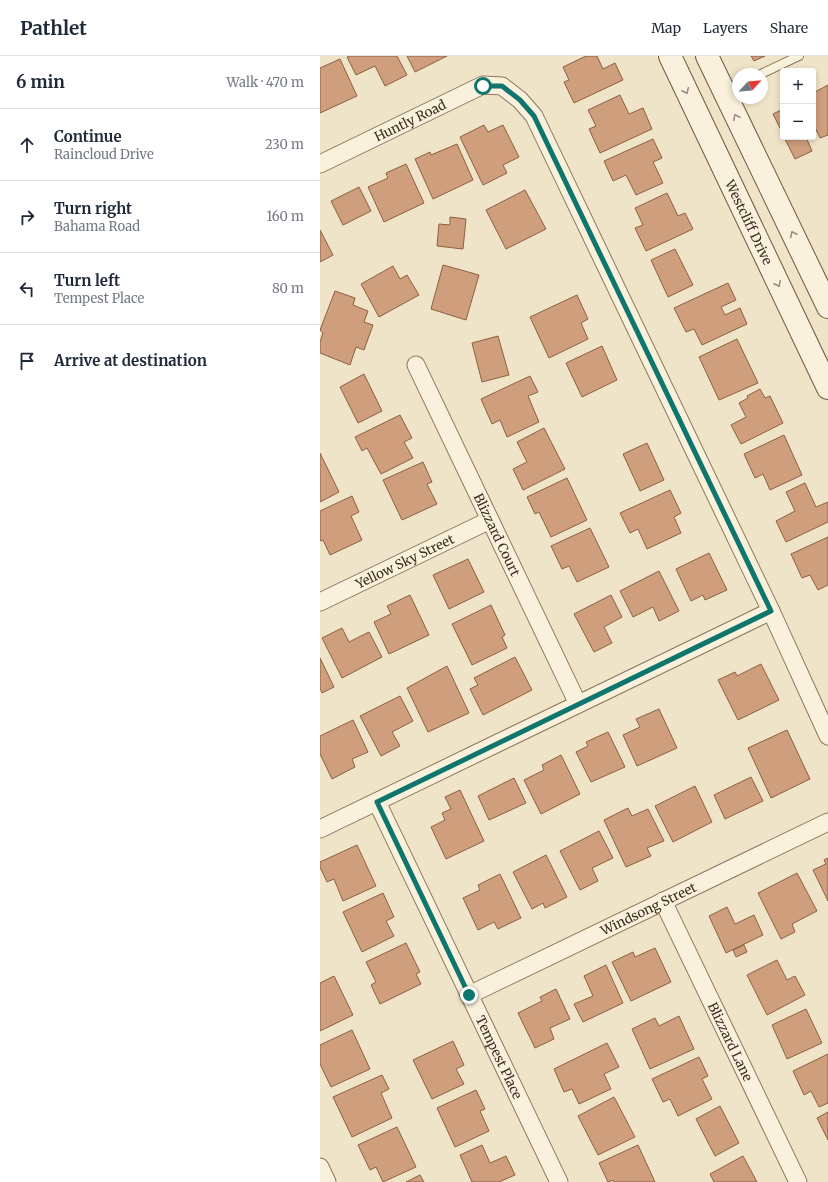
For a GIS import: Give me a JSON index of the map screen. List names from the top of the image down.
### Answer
{
  "streets": {
    "main road": ["Westcliff Drive"],
    "street": [
      "Huntly Road",
      "Blizzard Court",
      "Yellow Sky Street",
      "Windsong Street",
      "Blizzard Lane",
      "Tempest Place"
    ]
  },
  "crossings": [
    ["Blizzard Court", "Yellow Sky Street"],
    ["Windsong Street", "Blizzard Lane"],
    ["Windsong Street", "Tempest Place"]
  ],
  "north": "top right",
  "page": {
    "header": "Pathlet",
    "nav": ["Map", "Layers", "Share"],
    "heading": ["6 min", "Walk · 470 m"],
    "map_buttons": ["+", "−"],
    "list": [
      ["Continue", "Raincloud Drive", "230 m"],
      ["Turn right", "Bahama Road", "160 m"],
      ["Turn left", "Tempest Place", "80 m"],
      "Arrive at destination"
    ]
  }
}
